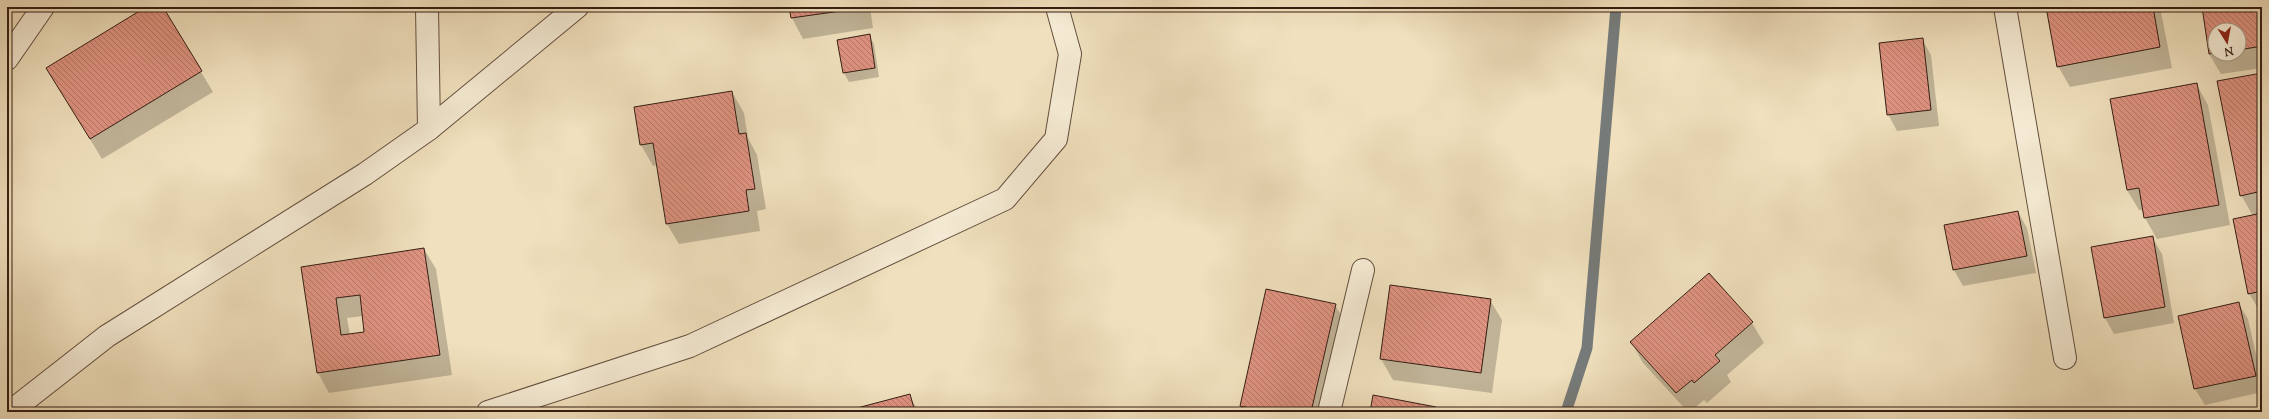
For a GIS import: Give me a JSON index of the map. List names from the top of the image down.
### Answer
{
  "north": "bottom"
}
